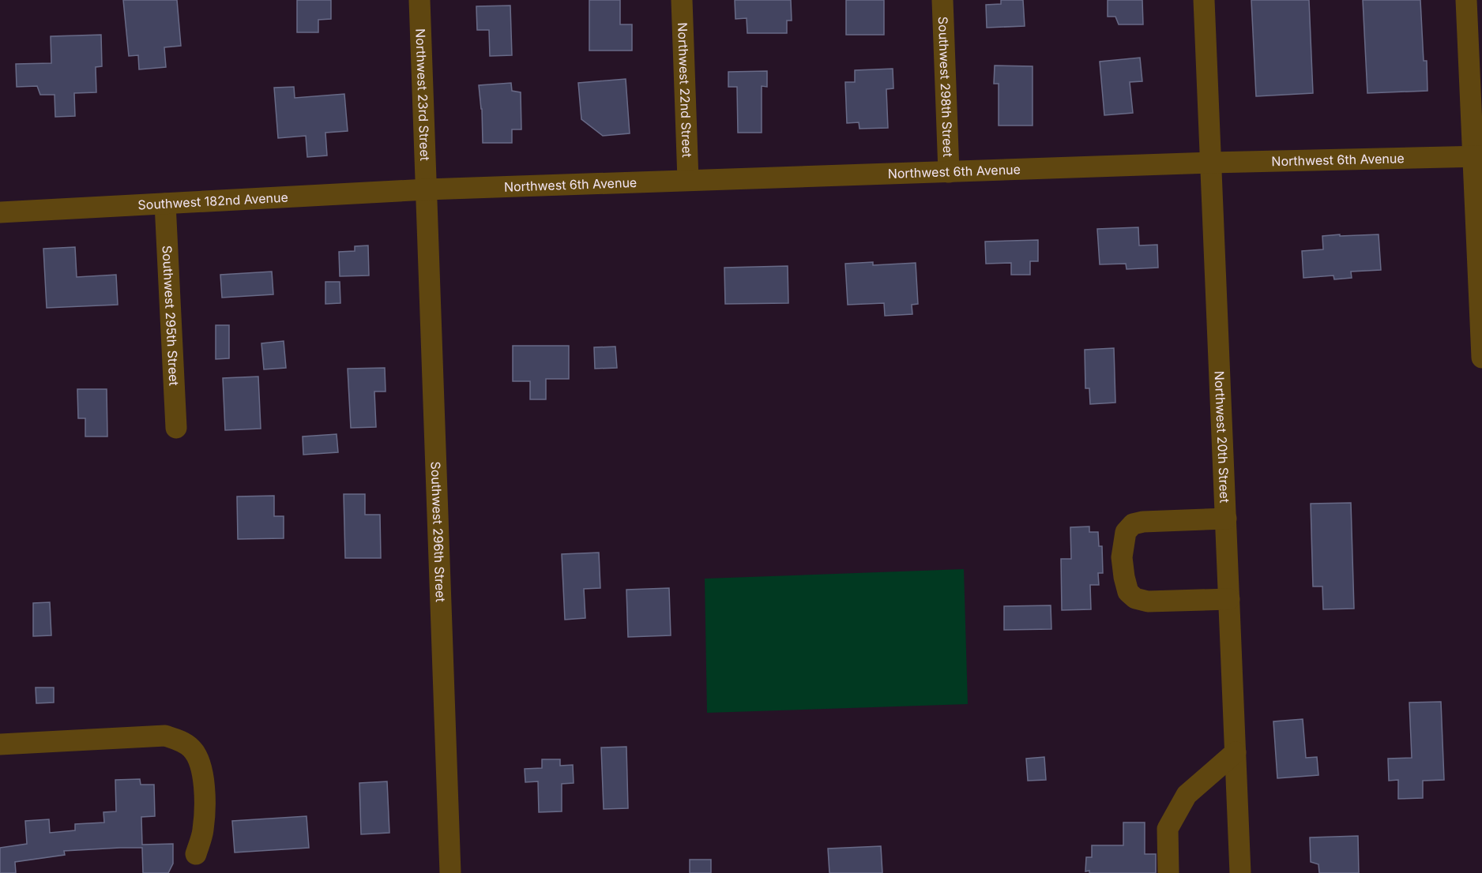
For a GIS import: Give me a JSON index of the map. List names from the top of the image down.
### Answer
{
  "streets": {
    "street": [
      "Southwest 298th Street",
      "Northwest 22nd Street",
      "Northwest 23rd Street",
      "Northwest 6th Avenue",
      "Southwest 182nd Avenue",
      "Southwest 295th Street",
      "Northwest 20th Street",
      "Southwest 296th Street"
    ]
  },
  "crossings": [
    ["Southwest 298th Street", "Northwest 6th Avenue"],
    ["Northwest 22nd Street", "Northwest 6th Avenue"],
    ["Northwest 23rd Street", "Northwest 6th Avenue"],
    ["Northwest 23rd Street", "Southwest 182nd Avenue"],
    ["Northwest 23rd Street", "Southwest 296th Street"],
    ["Northwest 6th Avenue", "Southwest 182nd Avenue"],
    ["Northwest 6th Avenue", "Northwest 20th Street"],
    ["Northwest 6th Avenue", "Southwest 296th Street"],
    ["Southwest 182nd Avenue", "Southwest 295th Street"],
    ["Southwest 182nd Avenue", "Southwest 296th Street"]
  ]
}
